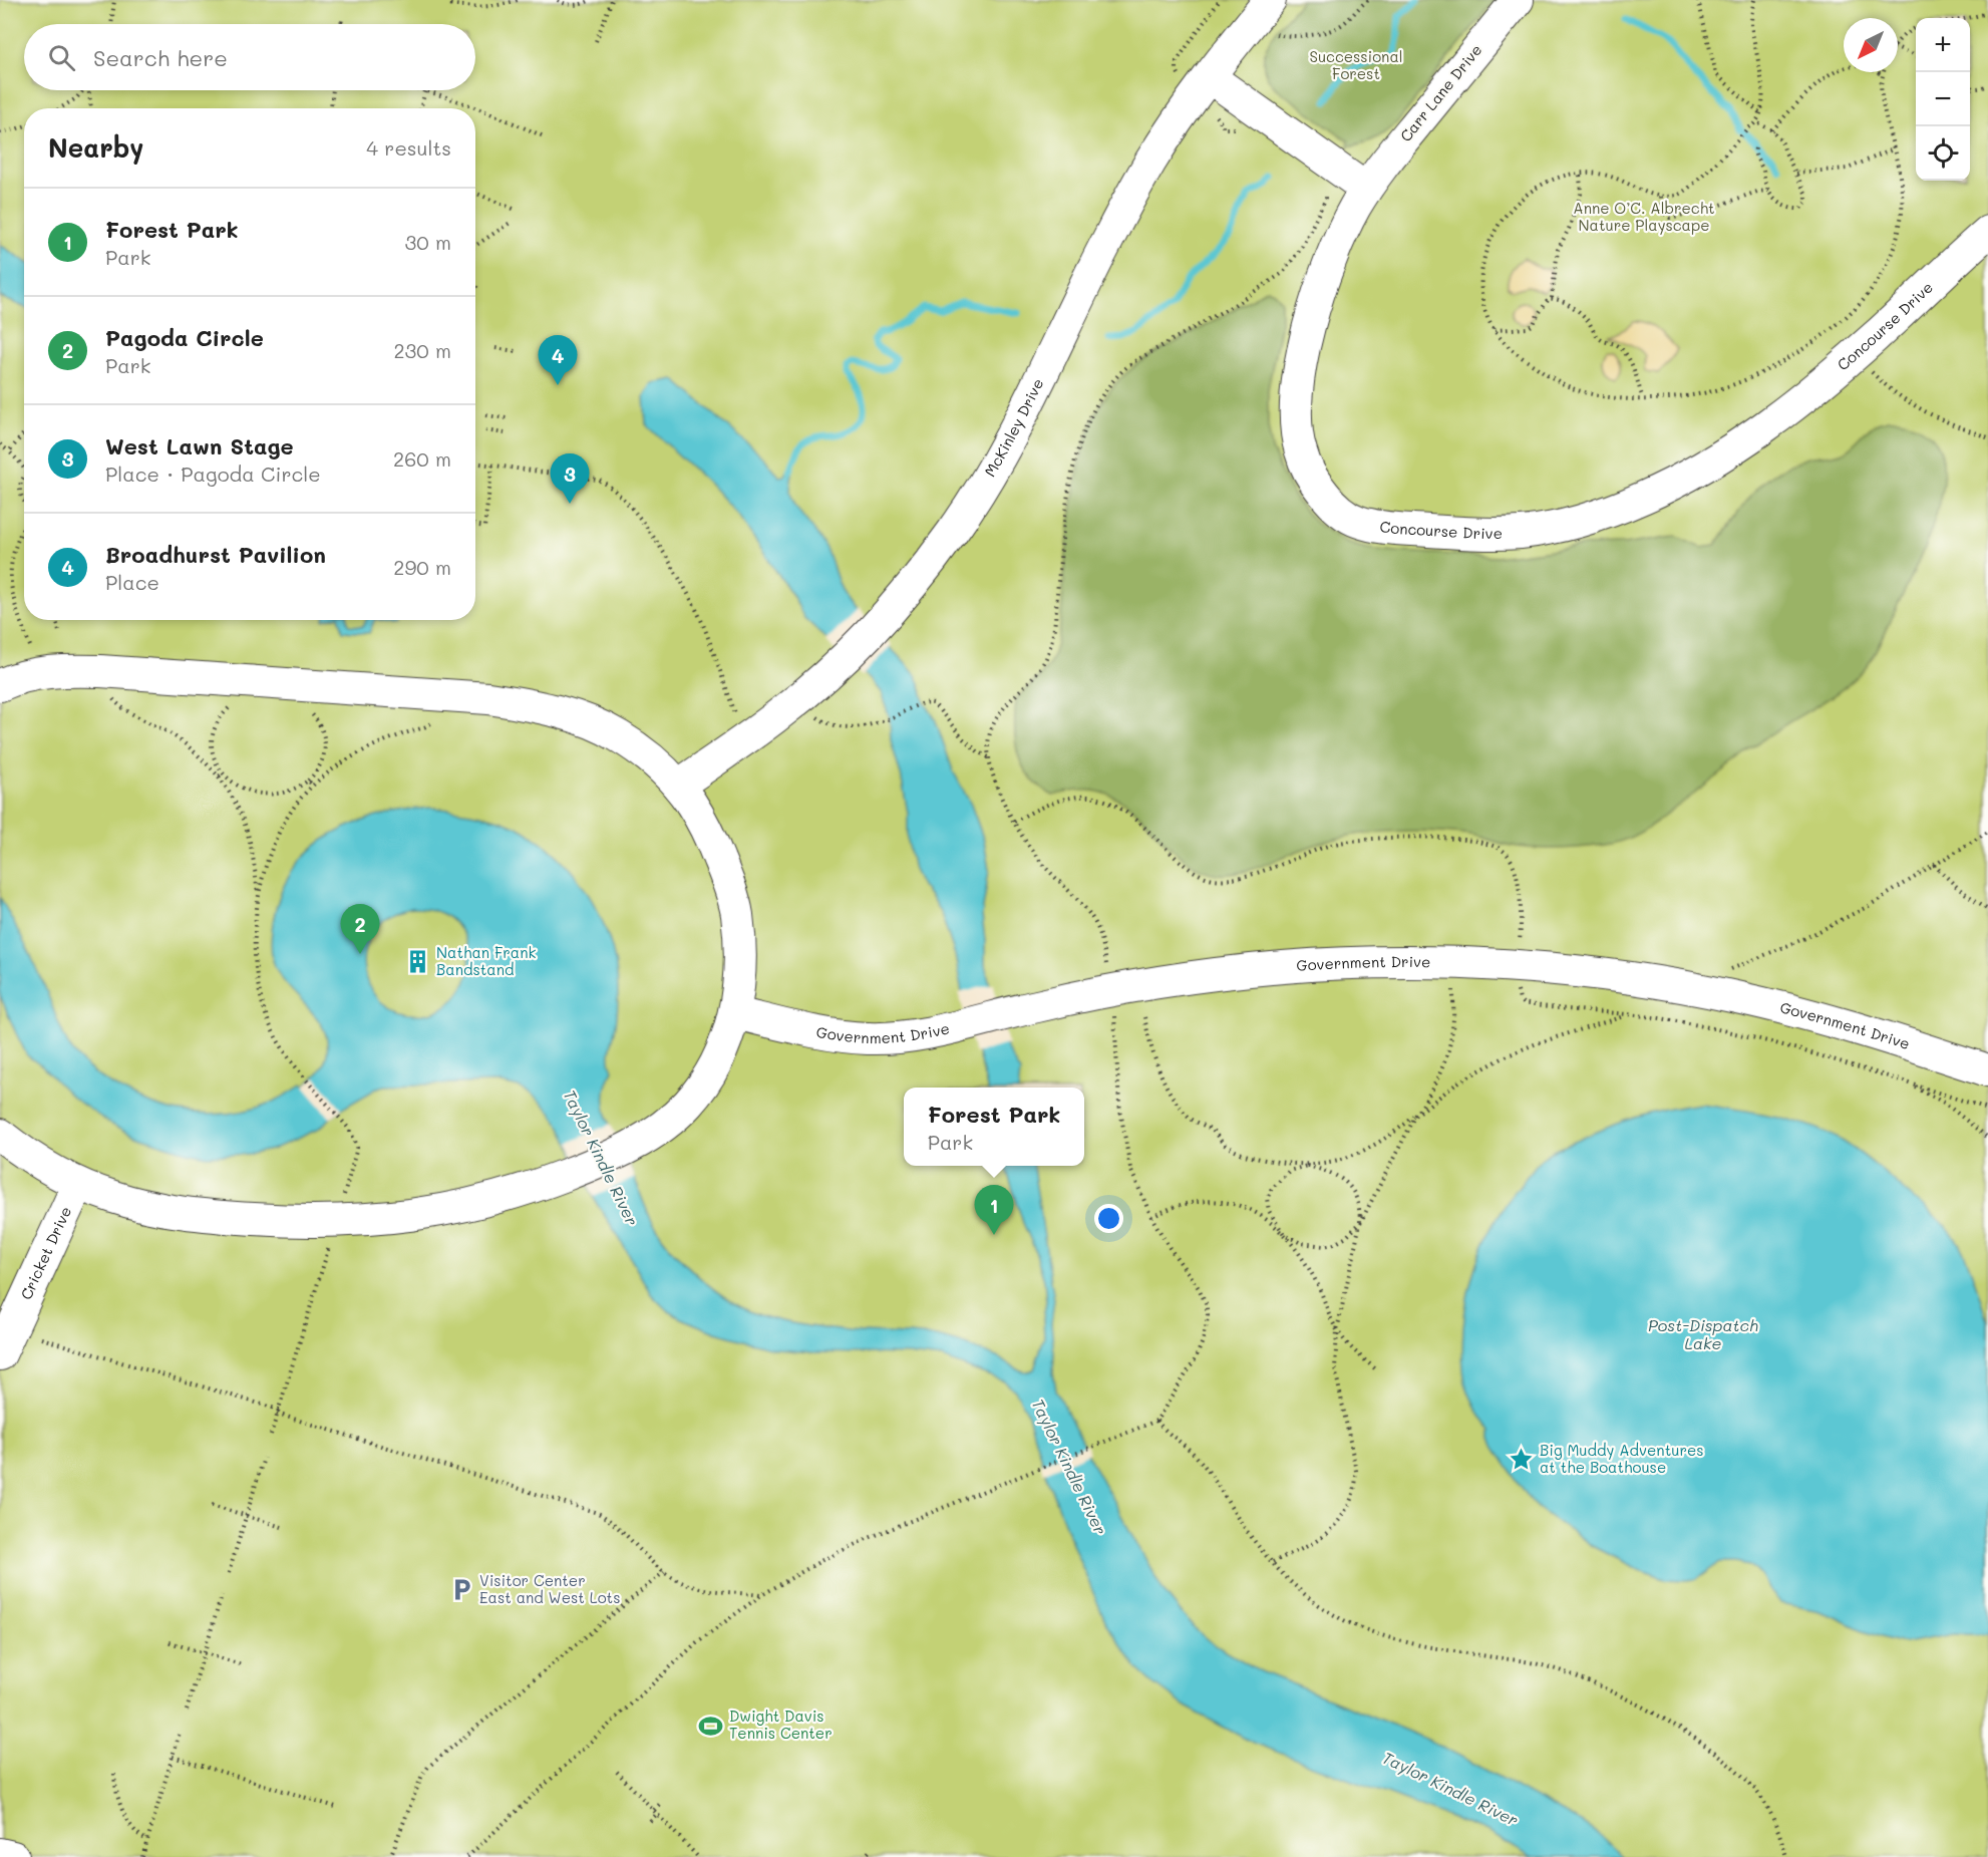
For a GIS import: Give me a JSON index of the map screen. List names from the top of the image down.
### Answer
{
  "streets": {
    "street": [
      "Carr Lane Drive",
      "Concourse Drive",
      "McKinley Drive",
      "Government Drive",
      "Cricket Drive"
    ]
  },
  "crossings": [
    ["Carr Lane Drive", "Concourse Drive"]
  ],
  "water": ["Taylor Kindle River", "Post-Dispatch Lake"],
  "parks": ["Successional Forest", "Anne O’C. Albrecht Nature Playscape"],
  "places": {
    "building": ["Nathan Frank Bandstand"],
    "place": ["Big Muddy Adventures at the Boathouse"],
    "parking": ["Visitor Center East and West Lots"],
    "sports": ["Dwight Davis Tennis Center"]
  },
  "north": "bottom left",
  "page": {
    "map_buttons": ["+", "−"],
    "search": "Search here",
    "heading": ["Nearby", "4 results"],
    "list": [
      {
        "mark": "1",
        "name": "Forest Park",
        "note": "Park",
        "value": "30 m"
      },
      {
        "mark": "2",
        "name": "Pagoda Circle",
        "note": "Park",
        "value": "230 m"
      },
      {
        "mark": "3",
        "name": "West Lawn Stage",
        "note": "Place · Pagoda Circle",
        "value": "260 m"
      },
      {
        "mark": "4",
        "name": "Broadhurst Pavilion",
        "note": "Place",
        "value": "290 m"
      }
    ],
    "pins": [
      "4",
      "3",
      "2",
      "1"
    ],
    "popup": ["Forest Park", "Park"]
  }
}
